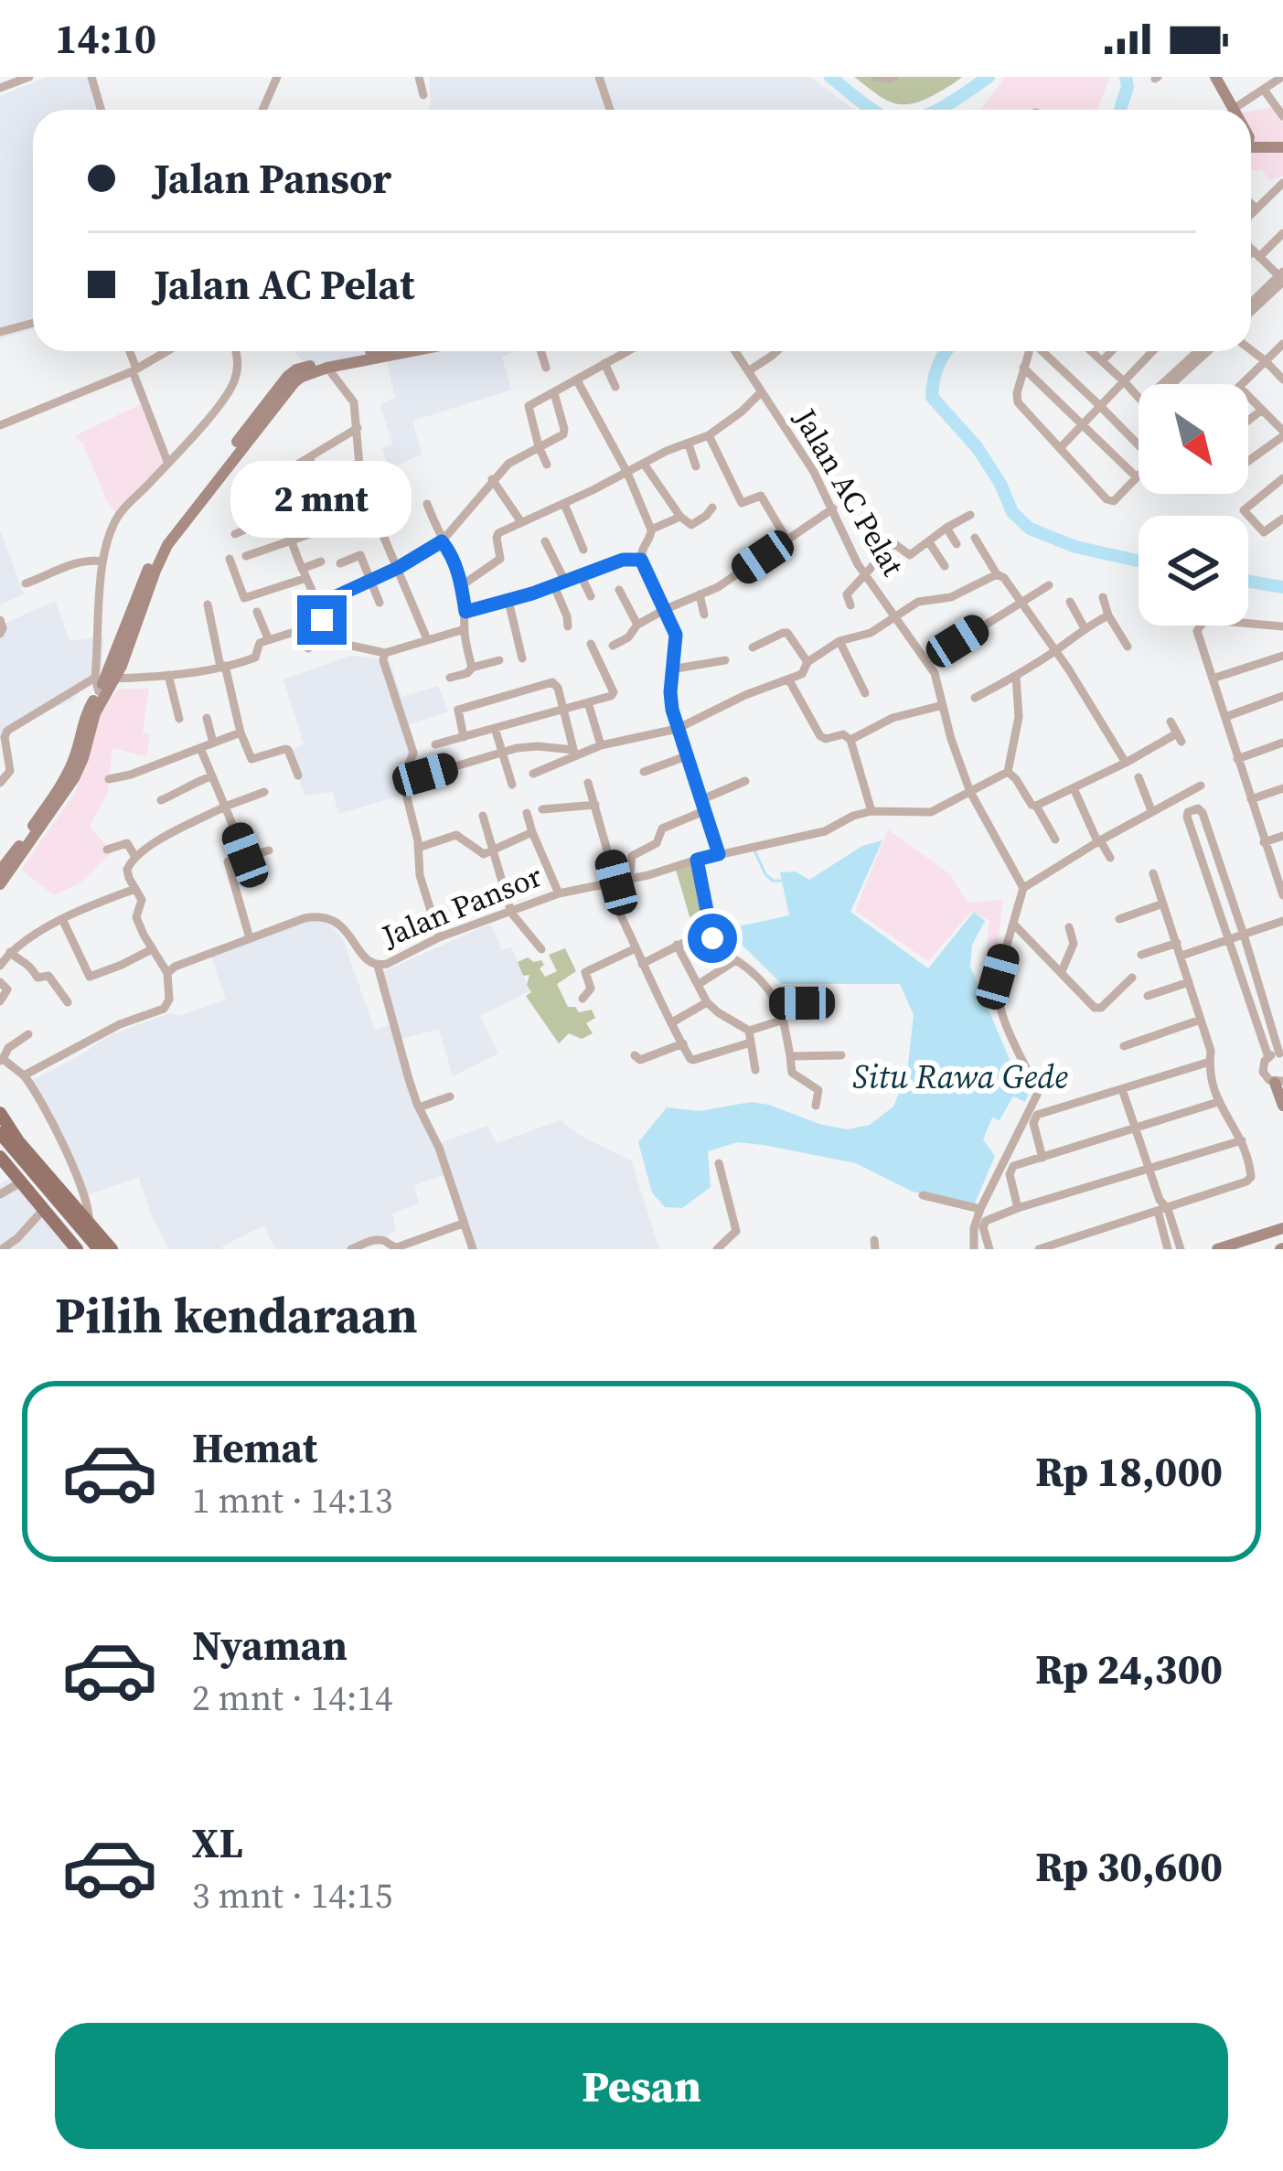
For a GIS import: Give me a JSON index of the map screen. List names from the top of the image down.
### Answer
{
  "streets": {
    "street": ["Jalan AC Pelat", "Jalan Pansor"]
  },
  "water": ["Situ Rawa Gede"],
  "north": "bottom right",
  "page": {
    "status": "14:10",
    "banner": ["Jalan Pansor", "Jalan AC Pelat"],
    "bubble": "2 mnt",
    "heading": "Pilih kendaraan",
    "list": [
      {
        "name": "Hemat",
        "note": "1 mnt · 14:13",
        "value": "Rp 18,000"
      },
      {
        "name": "Nyaman",
        "note": "2 mnt · 14:14",
        "value": "Rp 24,300"
      },
      {
        "name": "XL",
        "note": "3 mnt · 14:15",
        "value": "Rp 30,600"
      }
    ],
    "buttons": "Pesan"
  }
}
